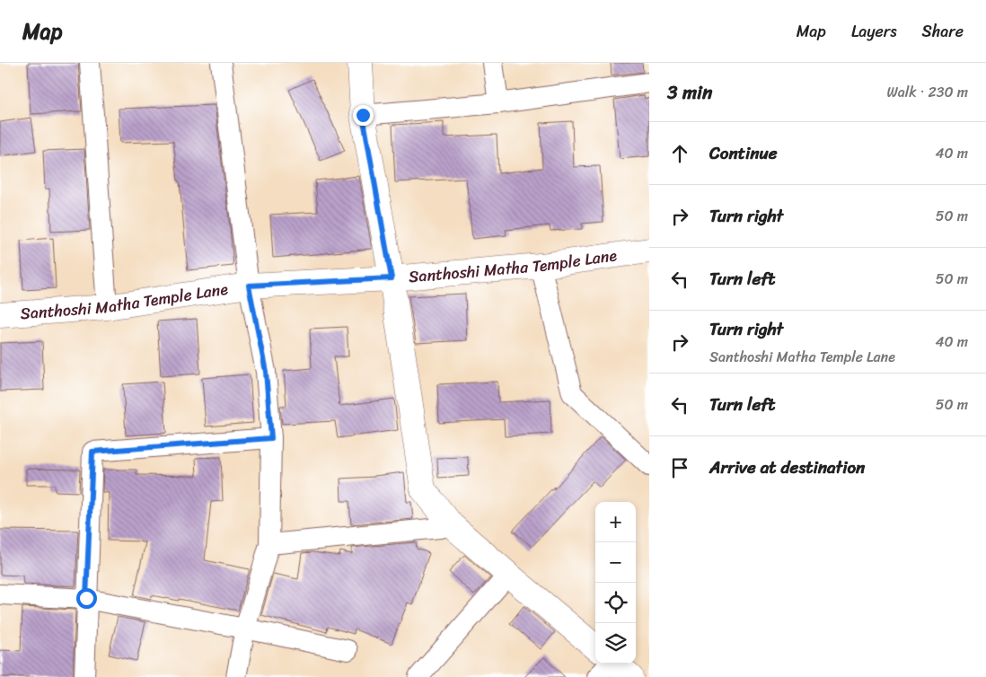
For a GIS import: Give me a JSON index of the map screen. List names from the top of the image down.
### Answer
{
  "streets": {
    "street": ["Santhoshi Matha Temple Lane"]
  },
  "page": {
    "header": "Map",
    "nav": ["Map", "Layers", "Share"],
    "heading": ["3 min", "Walk · 230 m"],
    "list": [
      ["Continue", "40 m"],
      ["Turn right", "50 m"],
      ["Turn left", "50 m"],
      ["Turn right", "Santhoshi Matha Temple Lane", "40 m"],
      ["Turn left", "50 m"],
      "Arrive at destination"
    ],
    "map_buttons": ["+", "−"]
  }
}
